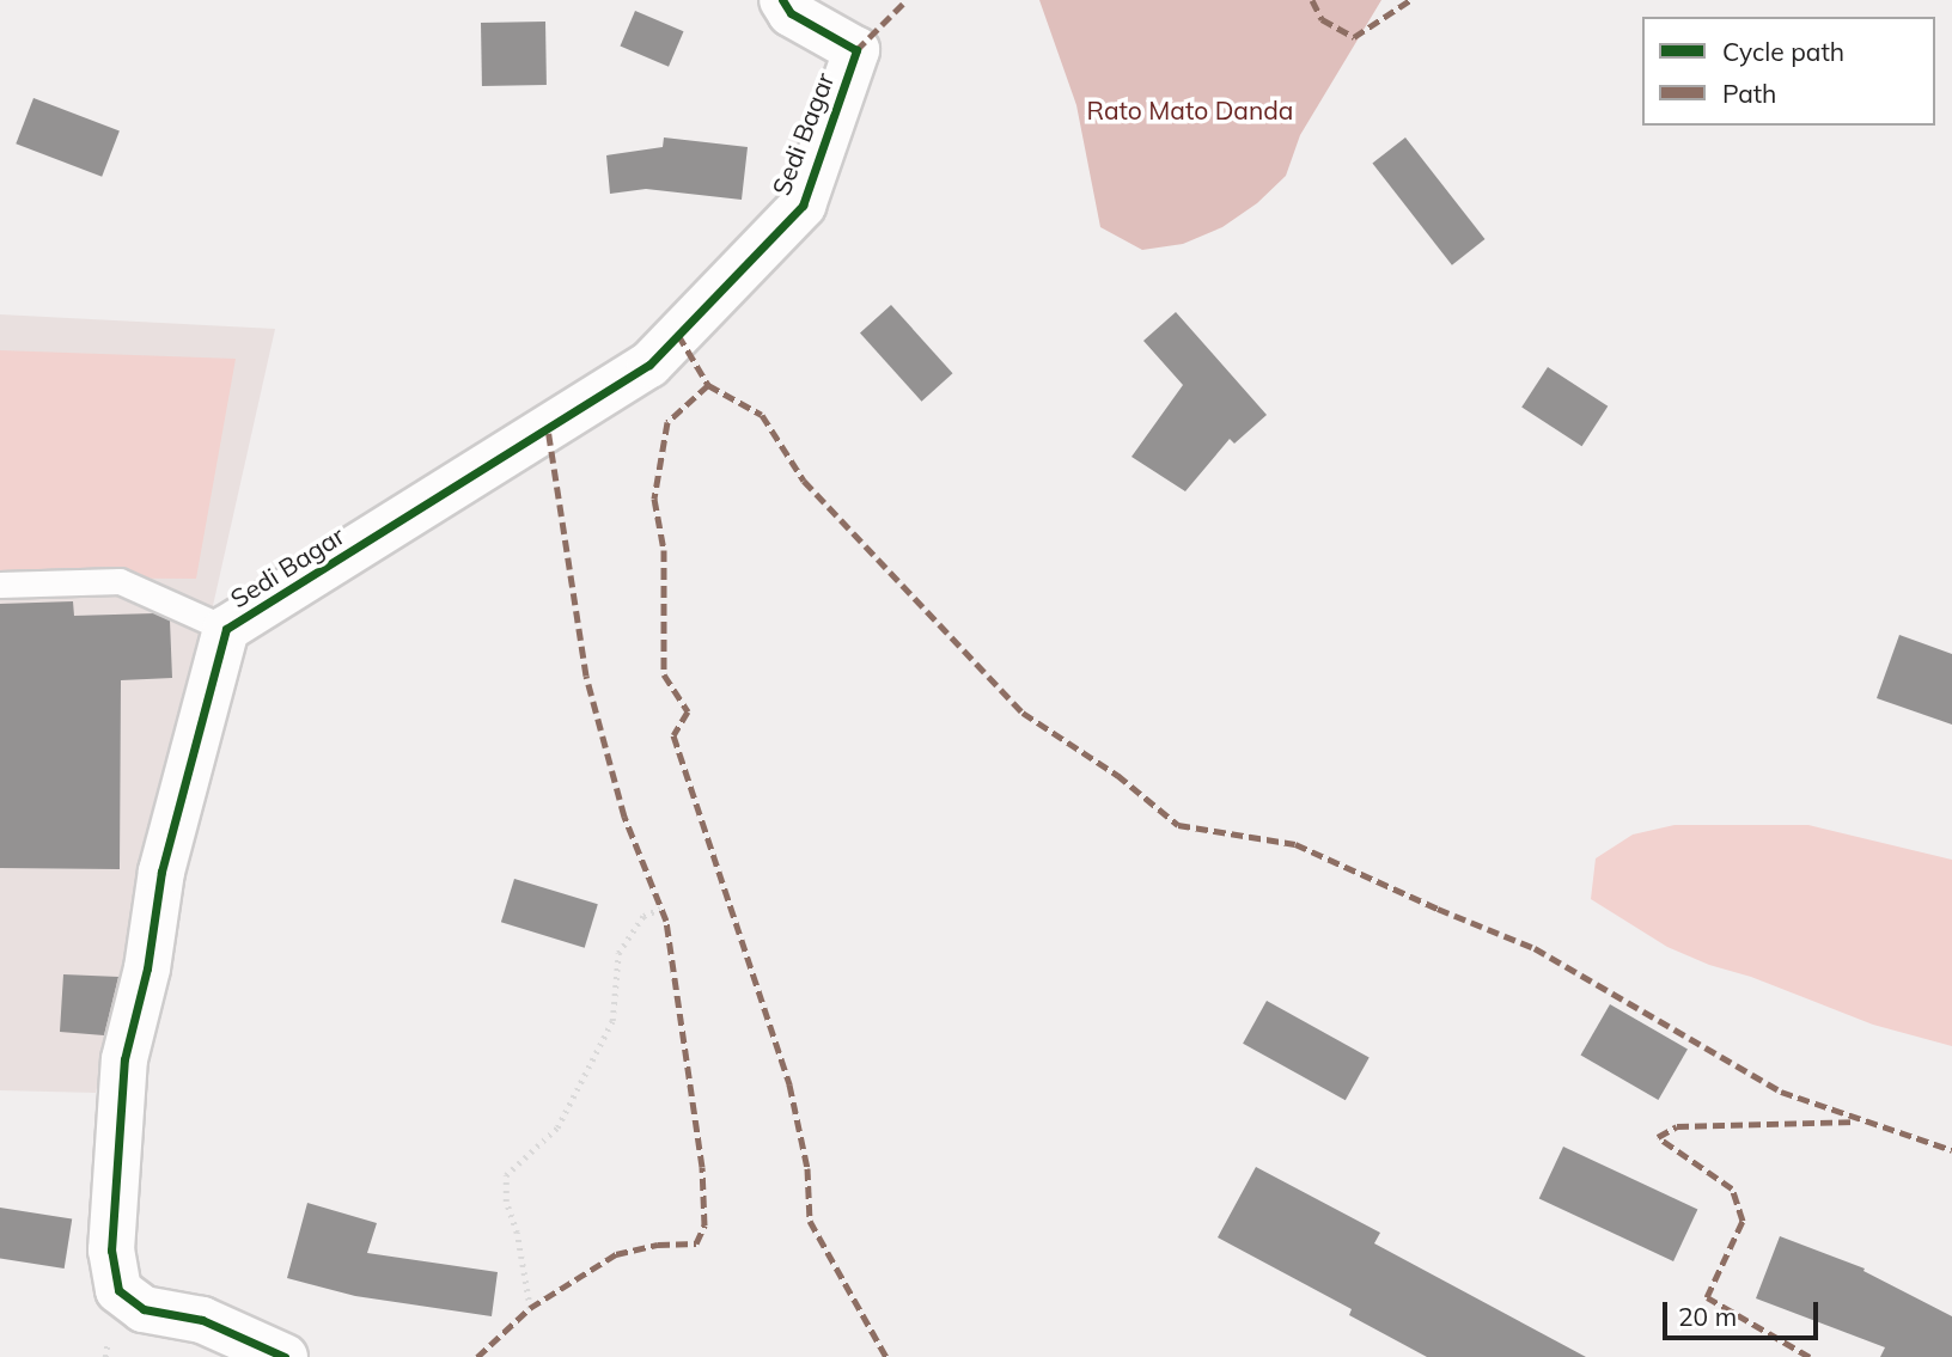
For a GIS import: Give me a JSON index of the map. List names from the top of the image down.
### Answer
{
  "streets": {
    "street": ["Sedi Bagar"]
  },
  "parks": ["Rato Mato Danda"],
  "legend": ["Cycle path", "Path"],
  "scale_bar": "20 m"
}
